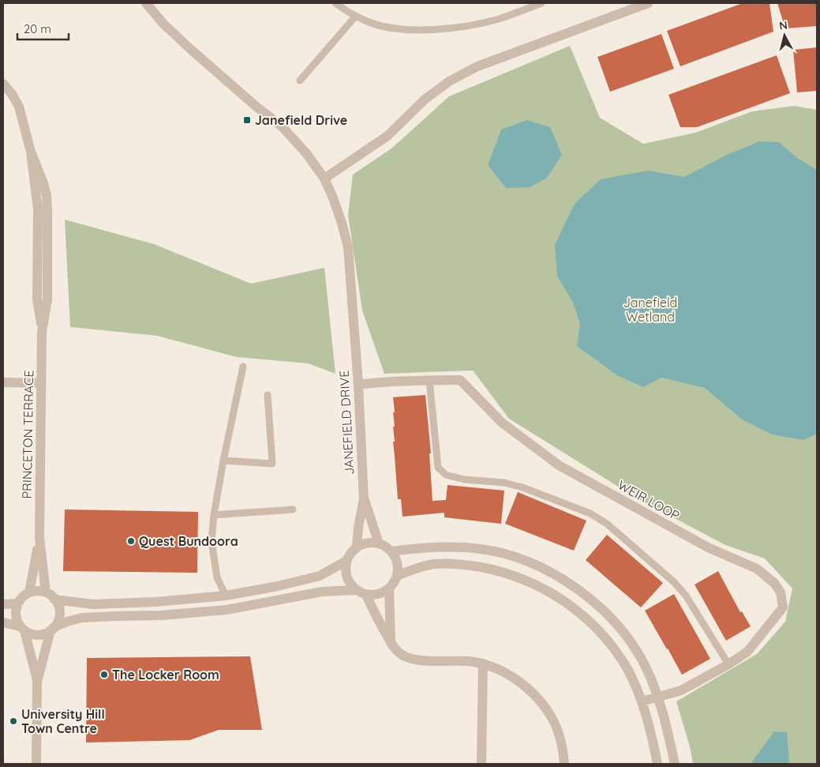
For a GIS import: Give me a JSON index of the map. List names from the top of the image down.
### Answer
{
  "streets": {
    "street": ["JANEFIELD DRIVE", "PRINCETON TERRACE", "WEIR LOOP"]
  },
  "crossings": [
    ["JANEFIELD DRIVE", "WEIR LOOP"]
  ],
  "parks": ["Janefield Wetland"],
  "places": {
    "transit": ["Janefield Drive"],
    "other": ["Quest Bundoora", "The Locker Room", "University Hill Town Centre"]
  },
  "scale_bar": "20 m",
  "north": "top"
}
